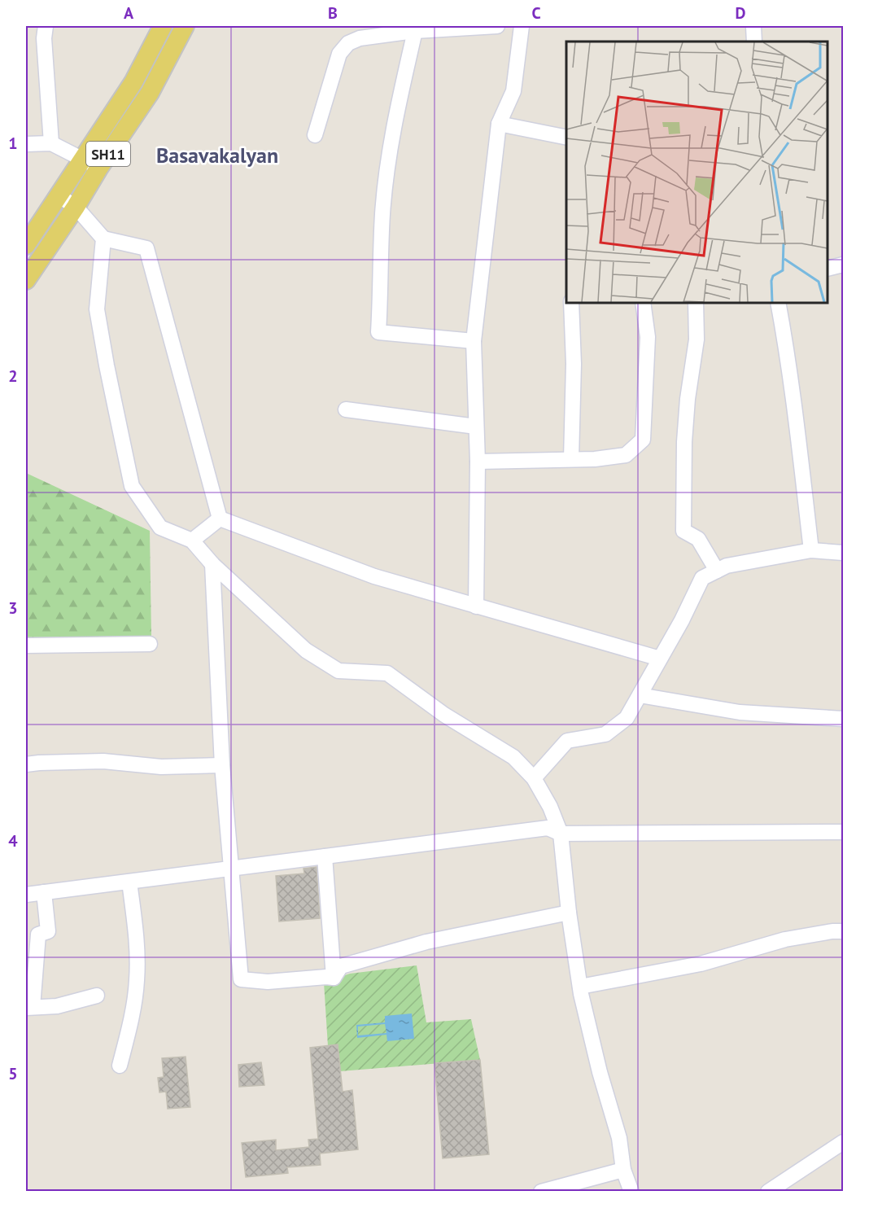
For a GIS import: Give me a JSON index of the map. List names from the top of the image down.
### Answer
{
  "streets": {
    "main road": ["SH11"]
  },
  "districts": ["Basavakalyan"],
  "grid": {
    "columns": [
      "A",
      "B",
      "C",
      "D"
    ],
    "rows": [
      "1",
      "2",
      "3",
      "4",
      "5"
    ]
  }
}
